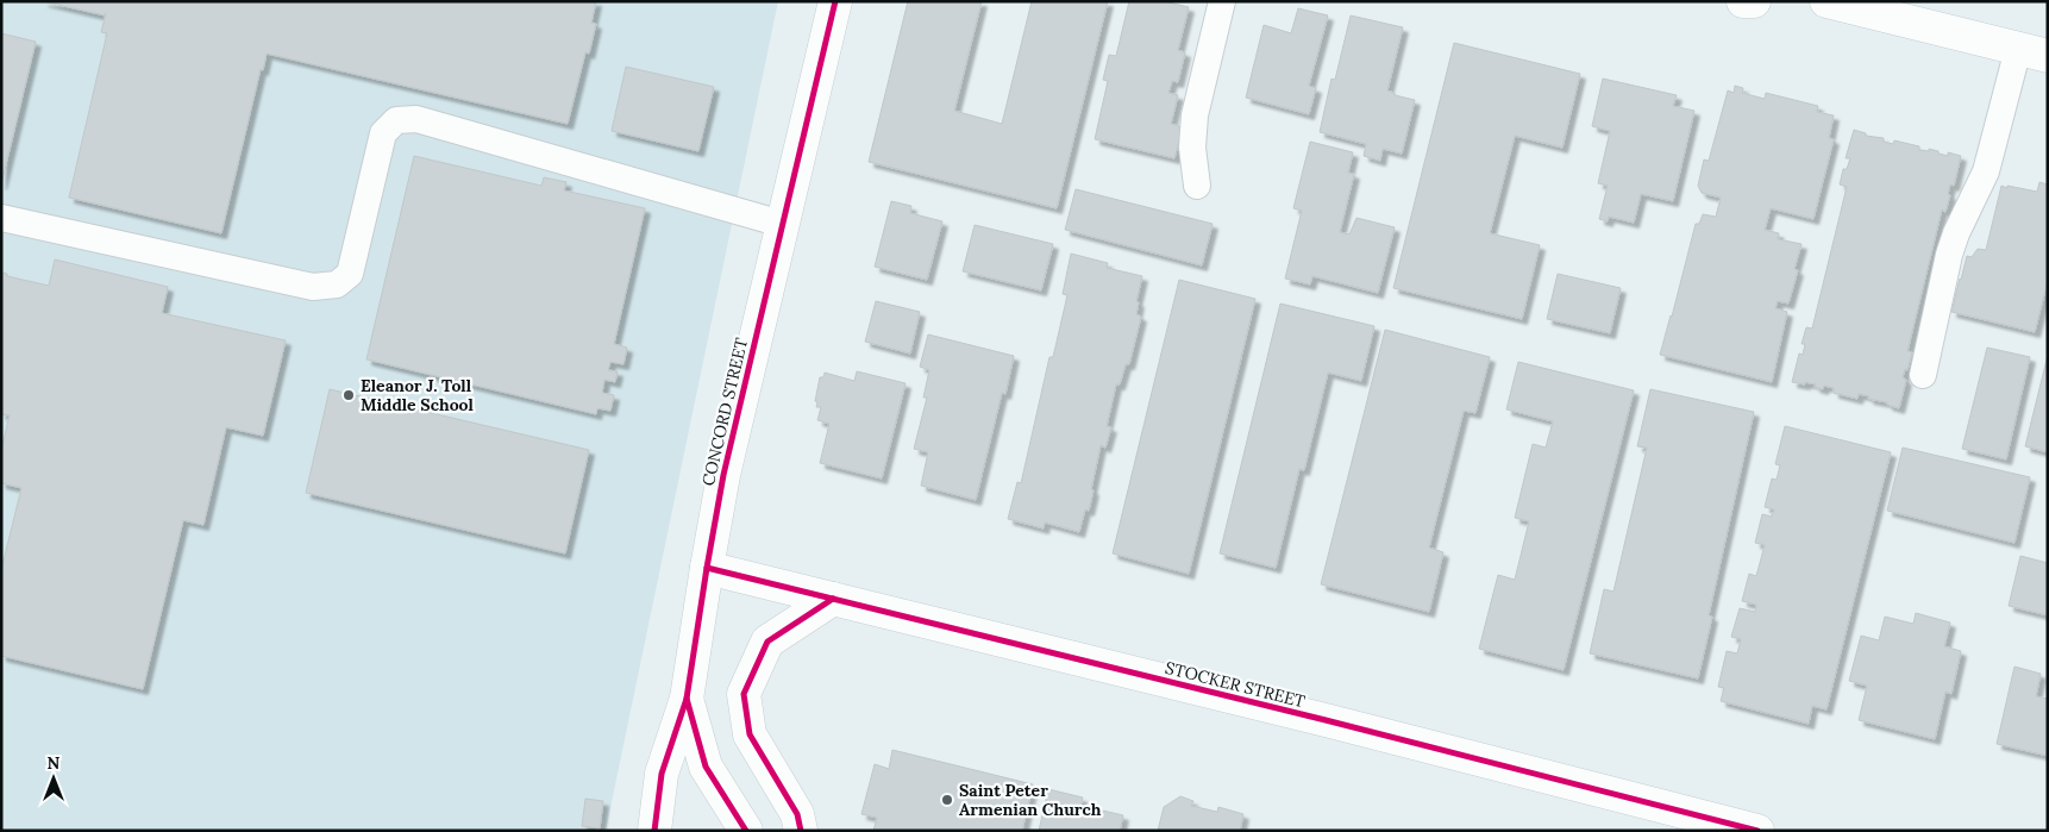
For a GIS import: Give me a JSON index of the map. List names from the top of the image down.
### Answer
{
  "streets": {
    "street": ["CONCORD STREET", "STOCKER STREET"]
  },
  "crossings": [
    ["CONCORD STREET", "STOCKER STREET"]
  ],
  "places": ["Eleanor J. Toll Middle School", "Saint Peter Armenian Church"],
  "north": "top"
}
